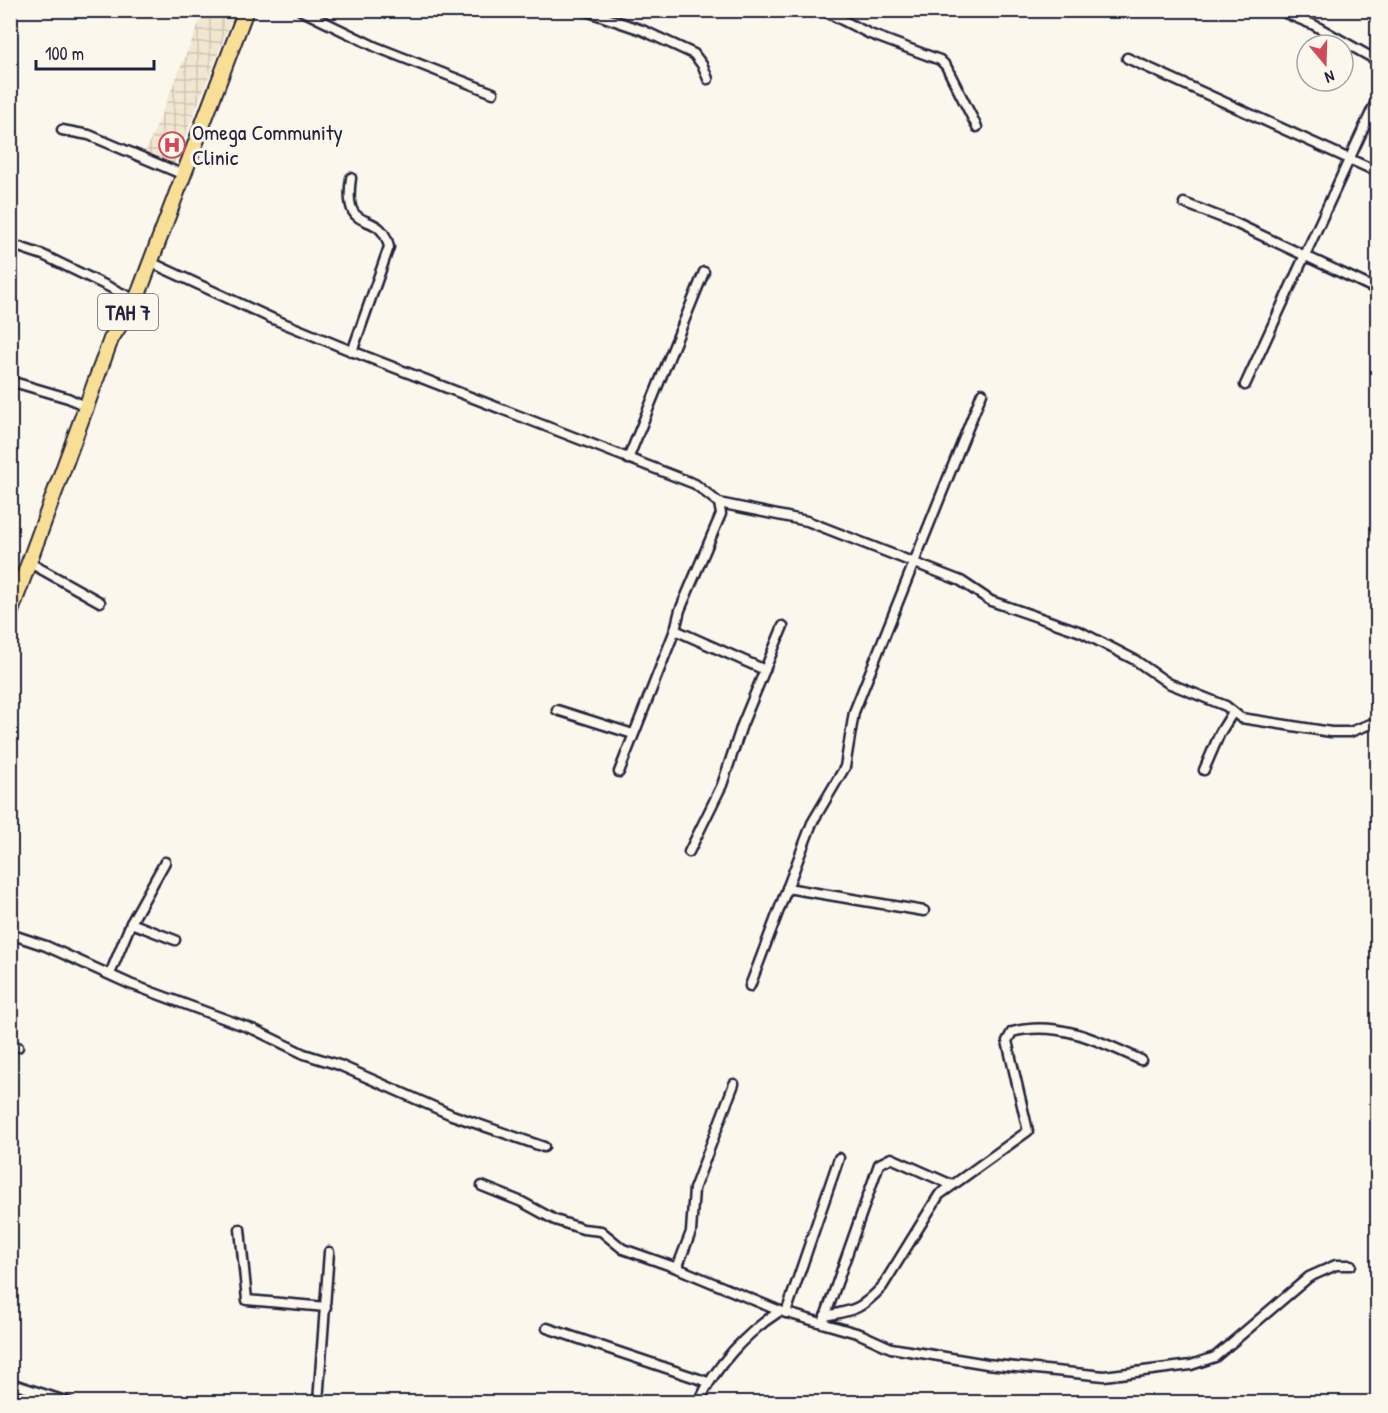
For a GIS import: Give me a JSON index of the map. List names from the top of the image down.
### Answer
{
  "streets": {
    "highway": ["TAH 7"]
  },
  "places": {
    "hospital": ["Omega Community Clinic"]
  },
  "scale_bar": "100 m",
  "north": "bottom"
}
